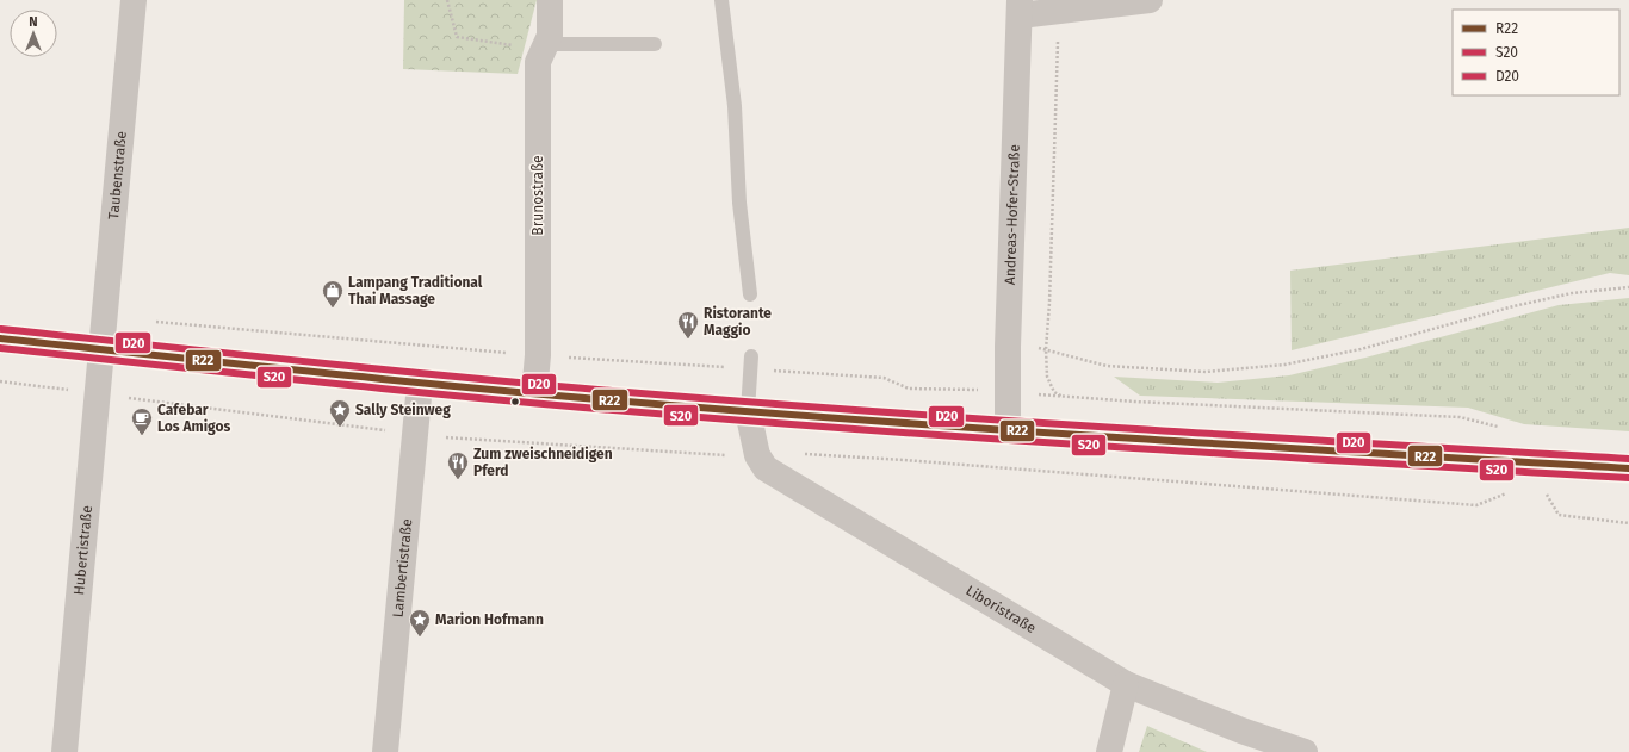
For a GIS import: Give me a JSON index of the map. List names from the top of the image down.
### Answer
{
  "streets": {
    "street": [
      "Taubenstraße",
      "Brunostraße",
      "Andreas-Hofer-Straße",
      "Hubertistraße",
      "Lambertistraße",
      "Liboristraße"
    ]
  },
  "crossings": [
    ["Taubenstraße", "Hubertistraße"]
  ],
  "places": {
    "shop": ["Lampang Traditional Thai Massage"],
    "restaurant": ["Ristorante Maggio", "Zum zweischneidigen Pferd"],
    "place": ["Sally Steinweg", "Marion Hofmann"],
    "cafe": ["Cafebar Los Amigos"]
  },
  "lines": ["transit line D20", "transit line R22", "transit line S20"],
  "legend": ["R22", "S20", "D20"],
  "north": "top"
}
